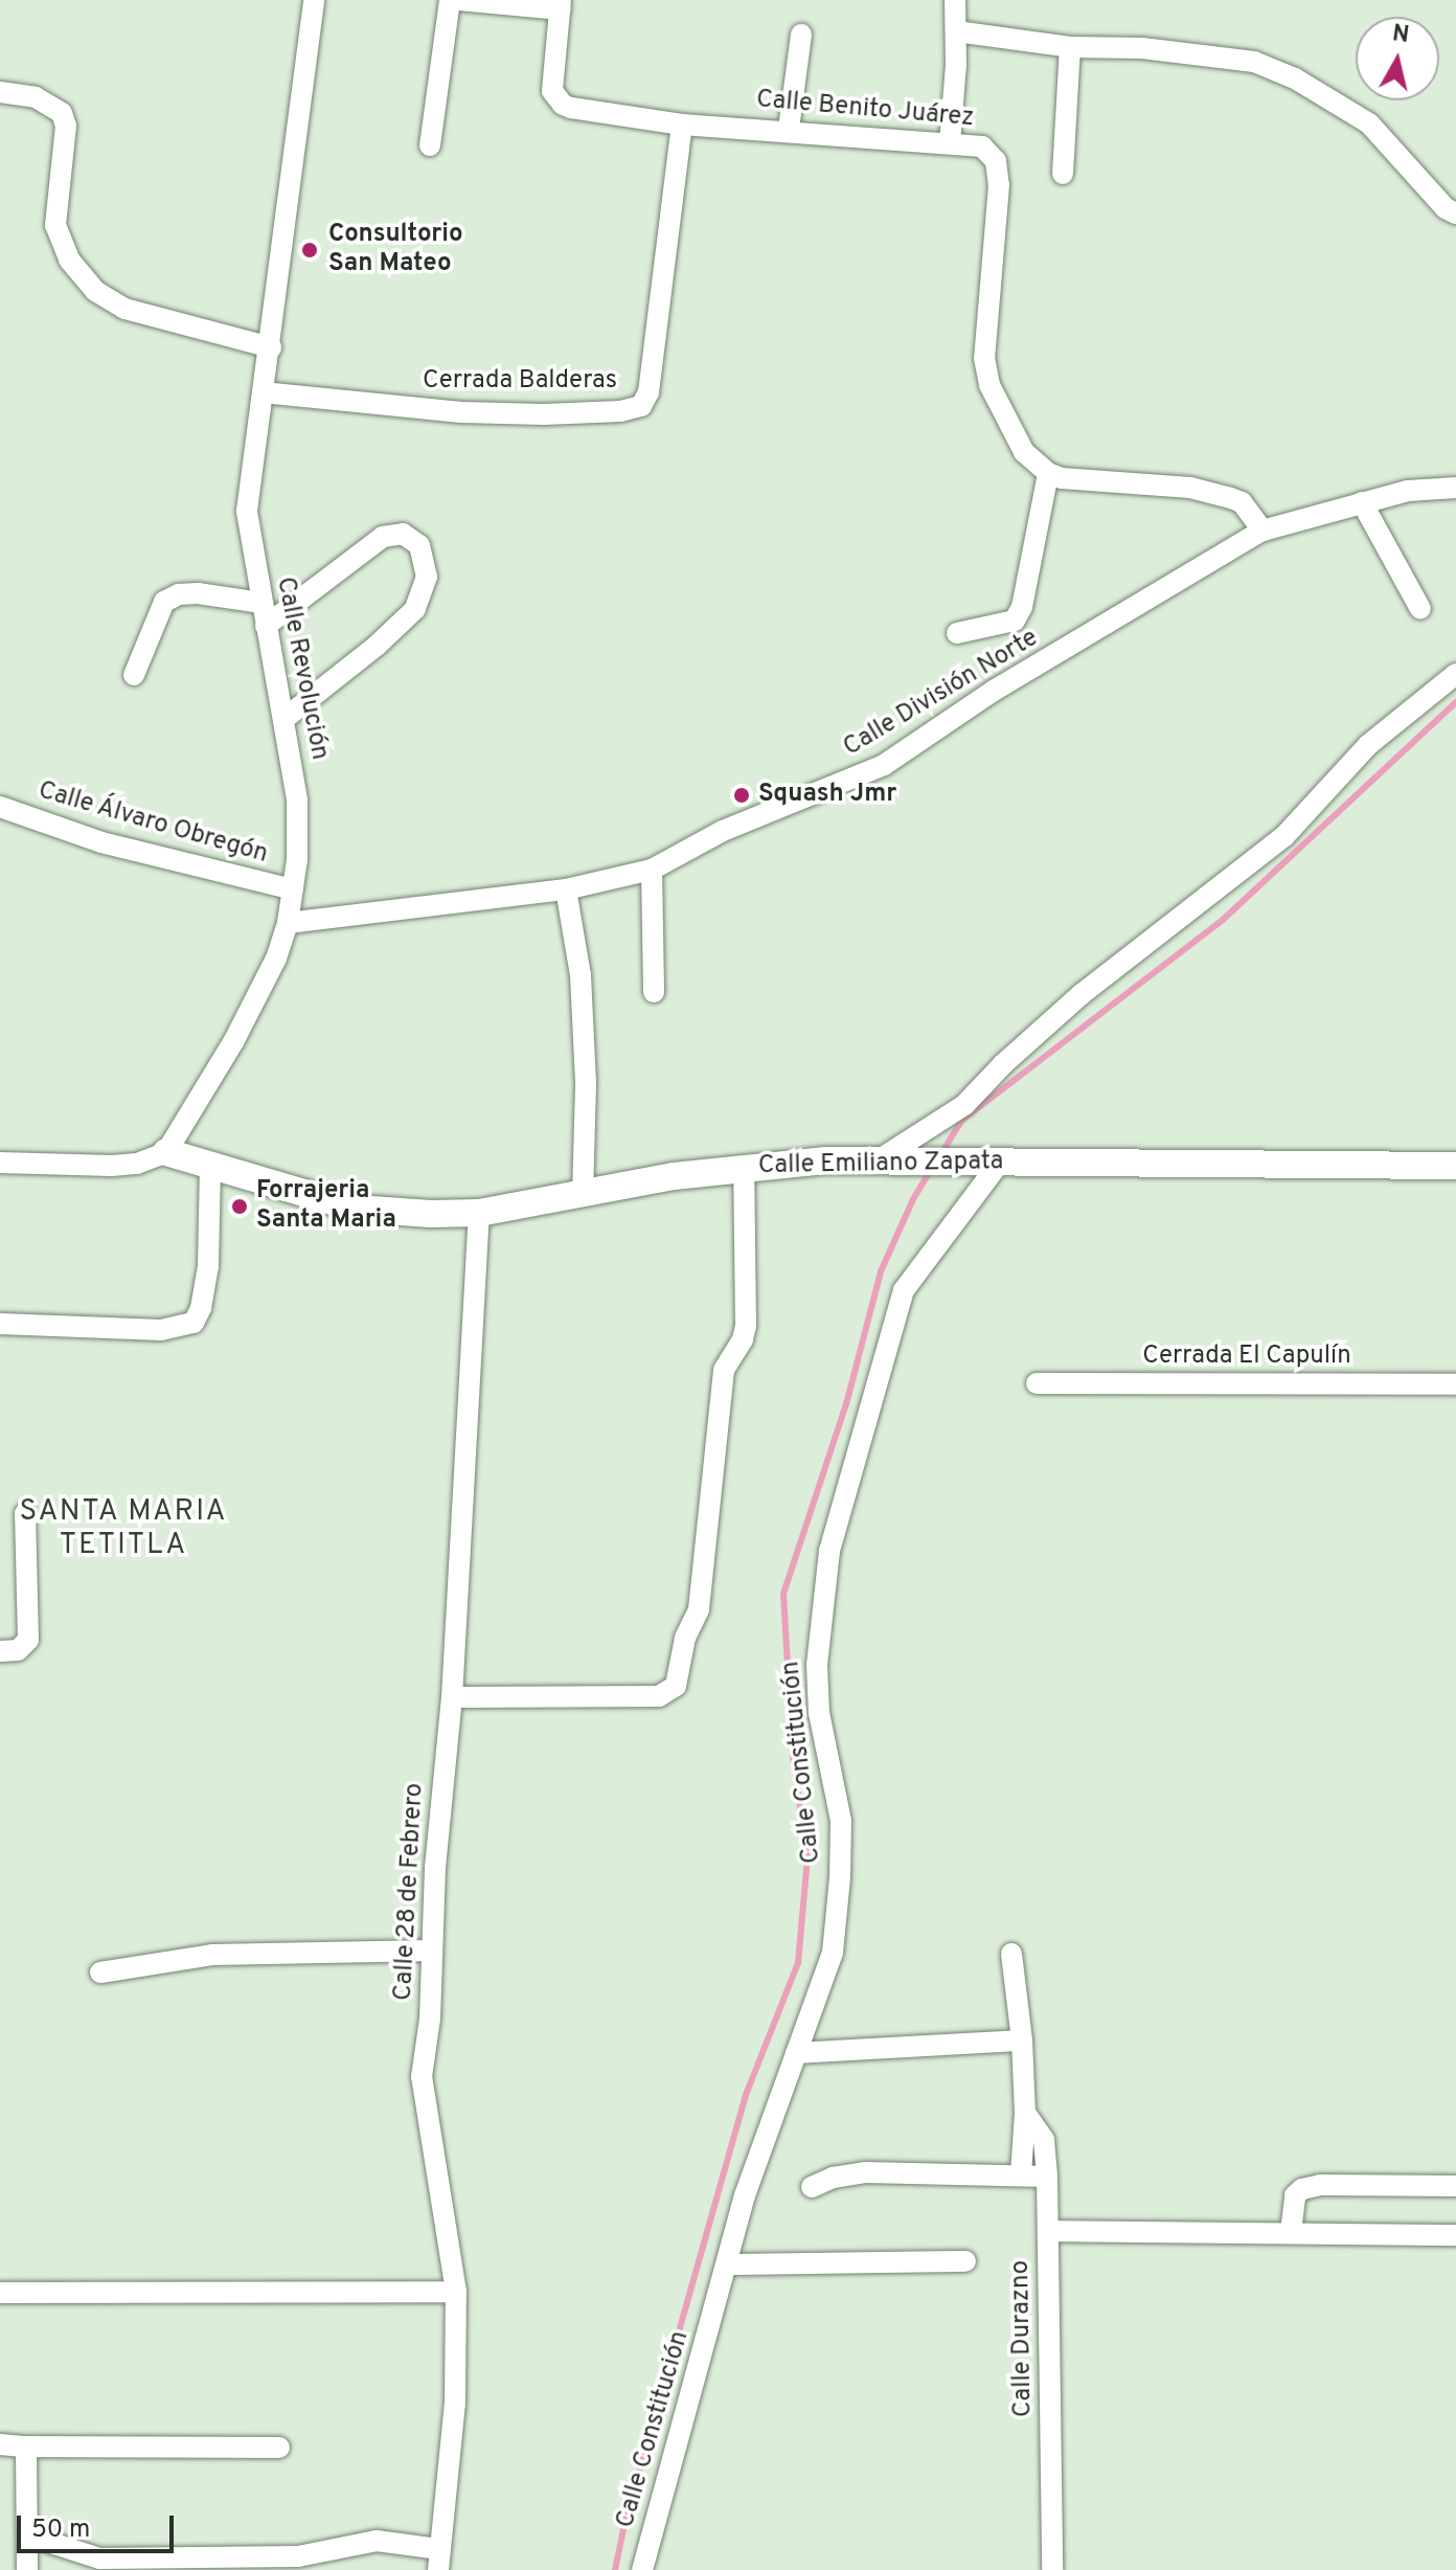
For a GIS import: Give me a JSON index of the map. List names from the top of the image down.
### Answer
{
  "streets": {
    "street": [
      "Calle Benito Juárez",
      "Cerrada Balderas",
      "Calle Revolución",
      "Calle División Norte",
      "Calle Álvaro Obregón",
      "Calle Emiliano Zapata",
      "Cerrada El Capulín",
      "Calle Constitución",
      "Calle 28 de Febrero",
      "Calle Durazno"
    ]
  },
  "crossings": [
    ["Calle Benito Juárez", "Cerrada Balderas"],
    ["Cerrada Balderas", "Calle Revolución"],
    ["Calle Revolución", "Calle División Norte"],
    ["Calle Revolución", "Calle Álvaro Obregón"],
    ["Calle Revolución", "Calle Emiliano Zapata"],
    ["Calle Emiliano Zapata", "Calle Constitución"],
    ["Calle Emiliano Zapata", "Calle 28 de Febrero"]
  ],
  "districts": ["SANTA MARIA TETITLA"],
  "places": ["Consultorio San Mateo", "Squash Jmr", "Forrajeria Santa Maria"],
  "scale_bar": "50 m",
  "north": "top"
}
